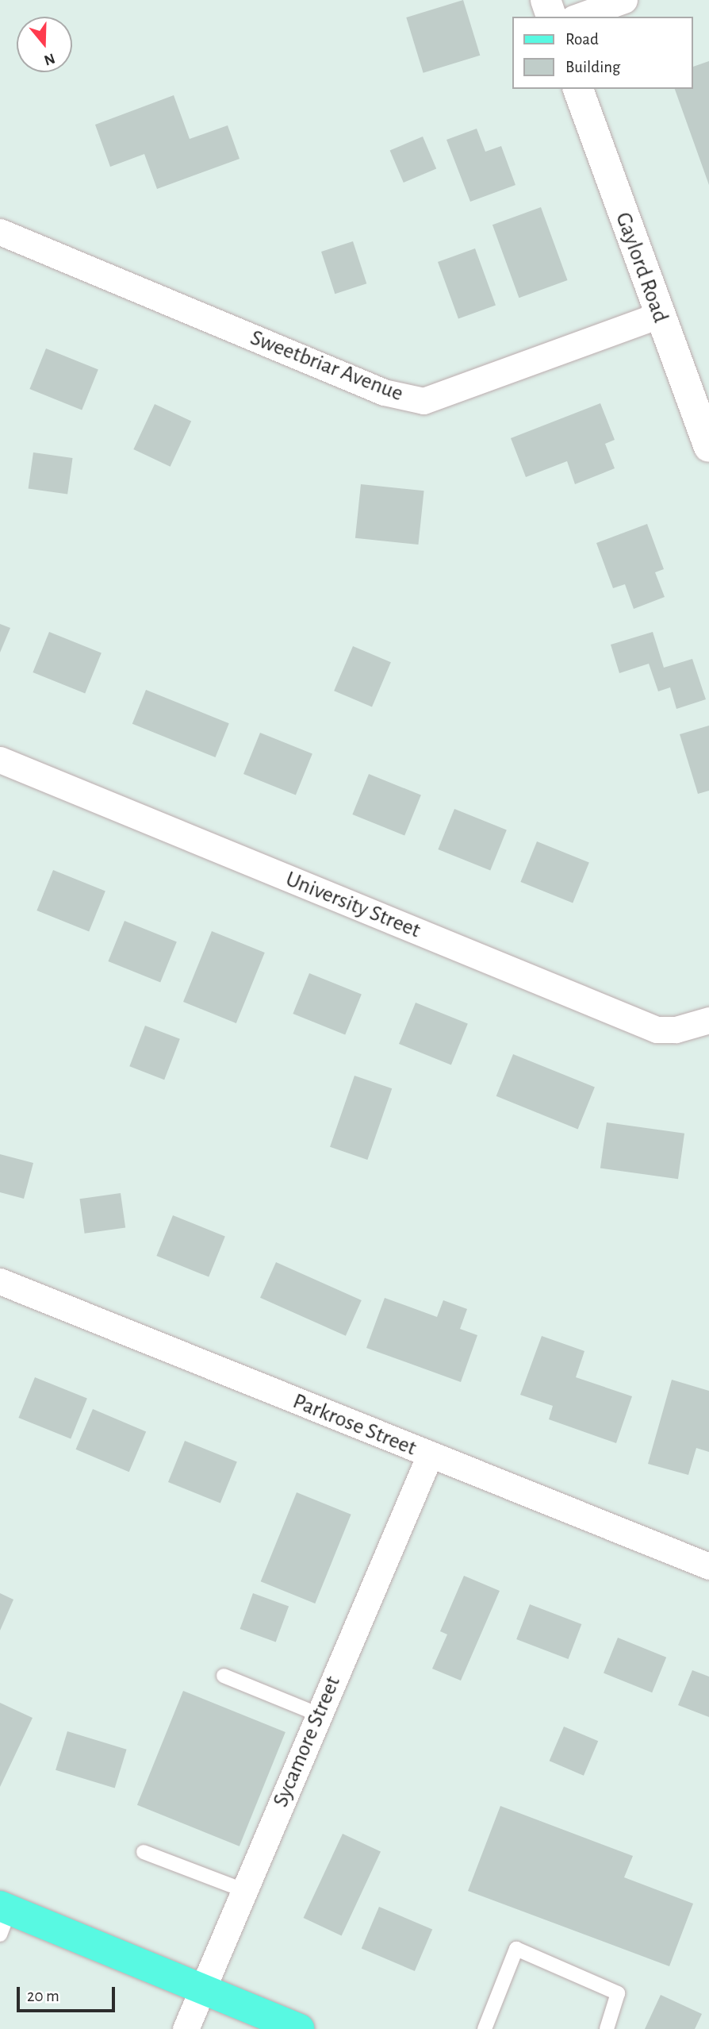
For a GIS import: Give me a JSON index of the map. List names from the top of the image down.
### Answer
{
  "streets": {
    "street": [
      "Gaylord Road",
      "Sweetbriar Avenue",
      "University Street",
      "Parkrose Street",
      "Sycamore Street"
    ]
  },
  "crossings": [
    ["Gaylord Road", "Sweetbriar Avenue"],
    ["Parkrose Street", "Sycamore Street"]
  ],
  "legend": ["Road", "Building"],
  "scale_bar": "20 m",
  "north": "bottom"
}
